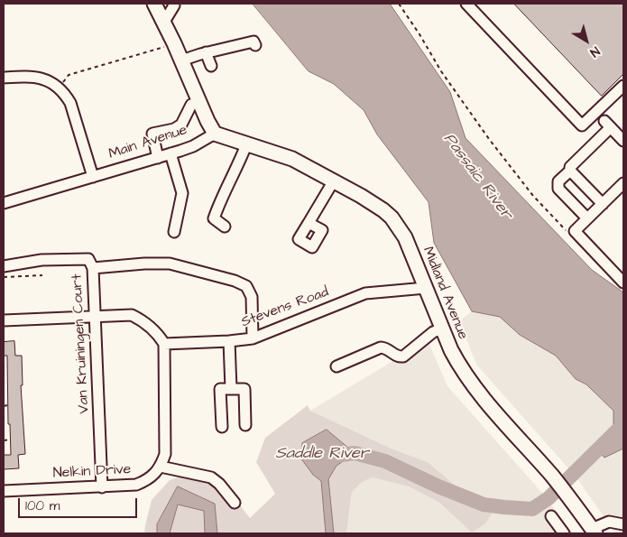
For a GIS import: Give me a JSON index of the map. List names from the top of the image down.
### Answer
{
  "streets": {
    "main road": ["Main Avenue", "Midland Avenue"],
    "street": ["Stevens Road", "Van Kruiningen Court", "Nelkin Drive"]
  },
  "crossings": [
    ["Main Avenue", "Midland Avenue"],
    ["Midland Avenue", "Stevens Road"],
    ["Van Kruiningen Court", "Nelkin Drive"]
  ],
  "water": ["Passaic River", "Saddle River"],
  "scale_bar": "100 m",
  "north": "bottom right"
}
